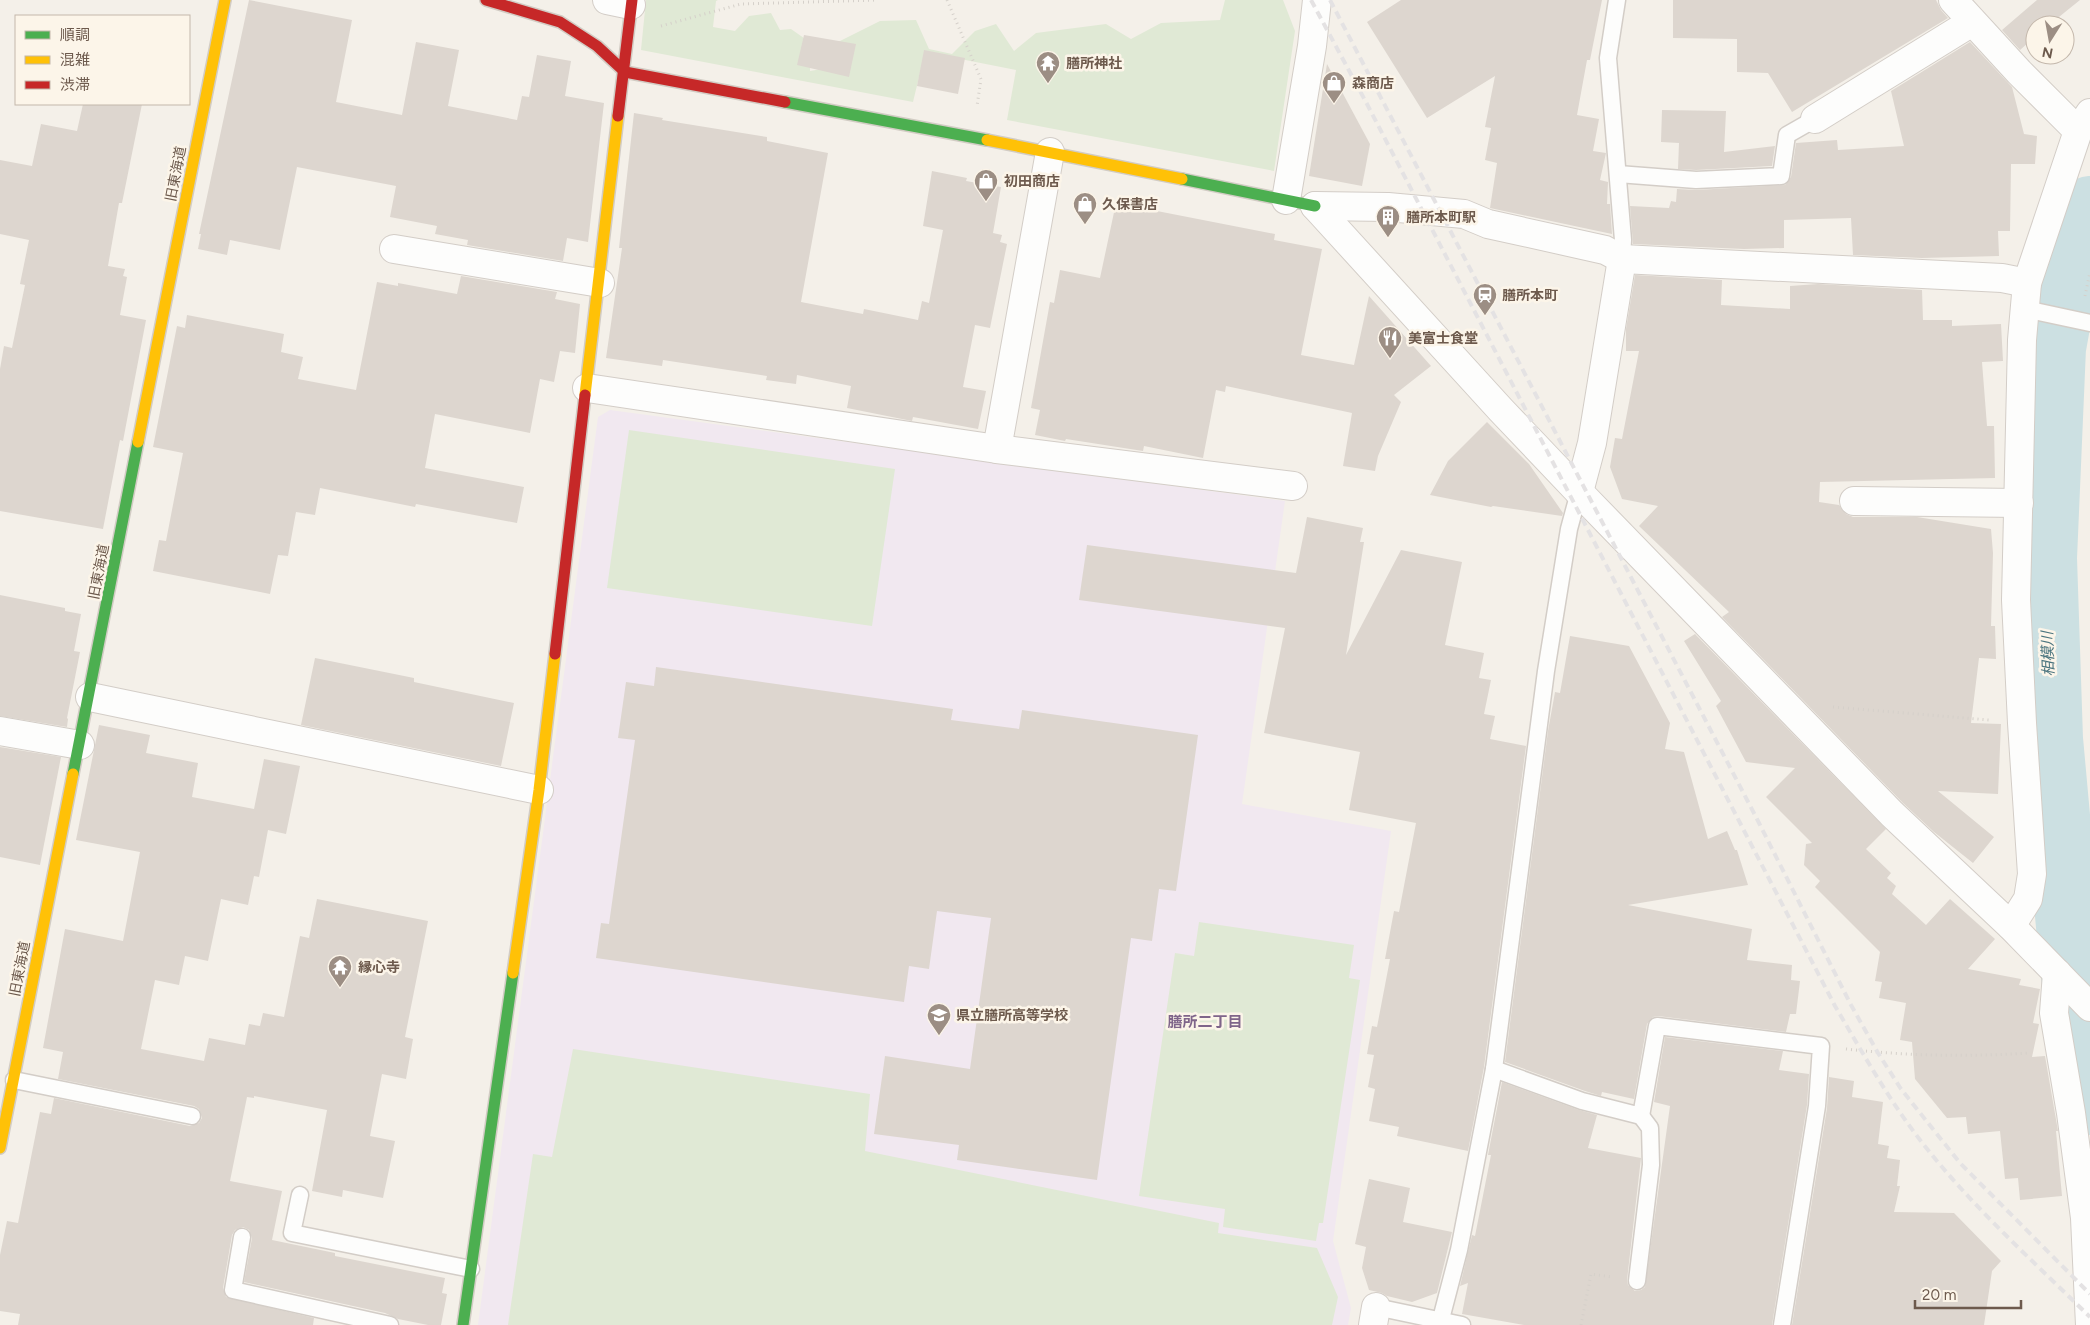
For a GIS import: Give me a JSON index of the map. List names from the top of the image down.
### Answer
{
  "streets": {
    "street": ["旧東海道"]
  },
  "districts": ["膳所二丁目"],
  "water": ["相模川"],
  "places": {
    "temple": ["膳所神社", "縁心寺"],
    "shop": ["森商店", "初田商店", "久保書店"],
    "building": ["膳所本町駅"],
    "station": ["膳所本町"],
    "restaurant": ["美富士食堂"],
    "school or university": ["県立膳所高等学校"]
  },
  "legend": ["順調", "混雑", "渋滞"],
  "scale_bar": "20 m",
  "north": "bottom"
}
